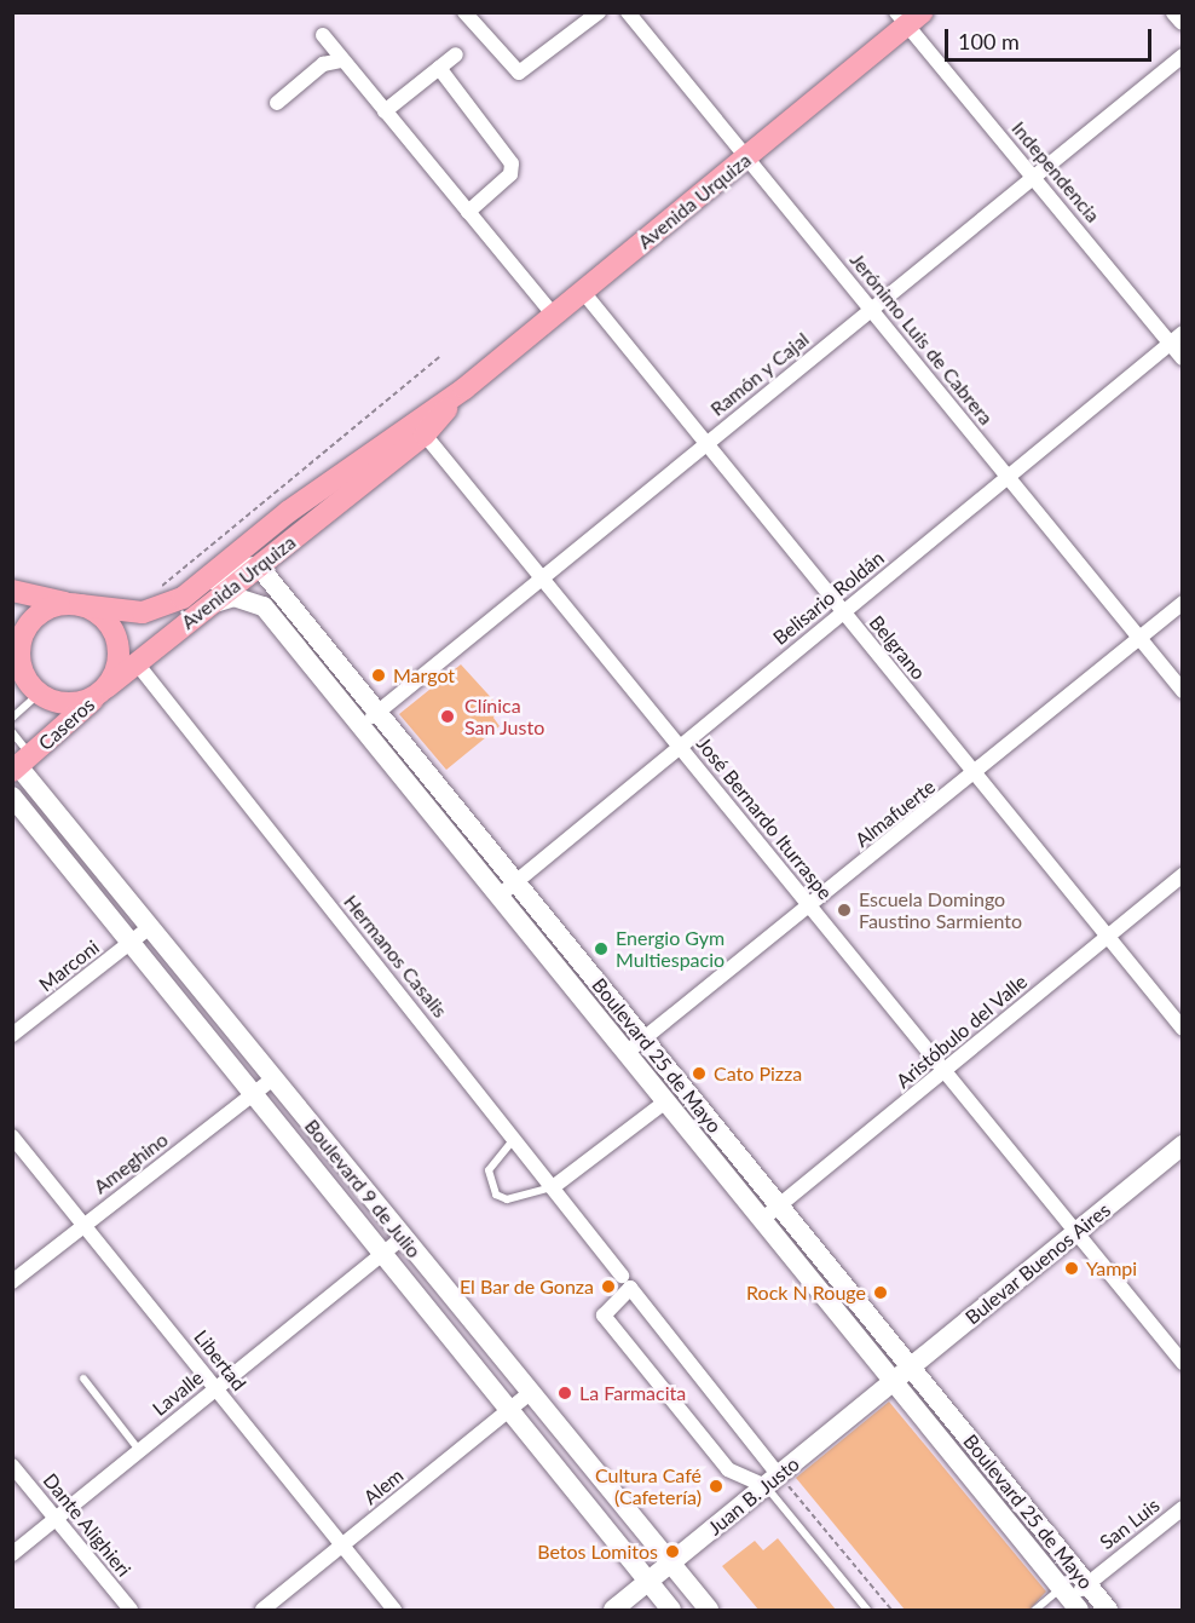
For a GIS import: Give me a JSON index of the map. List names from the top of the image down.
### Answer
{
  "streets": {
    "main road": [
      "Avenida Urquiza",
      "Caseros",
      "Boulevard 25 de Mayo",
      "Boulevard 9 de Julio",
      "Bulevar Buenos Aires",
      "Juan B. Justo"
    ],
    "street": [
      "Independencia",
      "Jerónimo Luis de Cabrera",
      "Ramón y Cajal",
      "Belisario Roldán",
      "Belgrano",
      "Almafuerte",
      "José Bernardo Iturraspe",
      "Hermanos Casalis",
      "Marconi",
      "Aristóbulo del Valle",
      "Ameghino",
      "Libertad",
      "Lavalle",
      "Alem",
      "San Luis",
      "Dante Alighieri"
    ]
  },
  "crossings": [
    ["Independencia", "Avenida Urquiza"],
    ["Independencia", "Ramón y Cajal"],
    ["Independencia", "Belisario Roldán"],
    ["Avenida Urquiza", "Jerónimo Luis de Cabrera"],
    ["Avenida Urquiza", "Belgrano"],
    ["Avenida Urquiza", "Caseros"],
    ["Avenida Urquiza", "José Bernardo Iturraspe"],
    ["Avenida Urquiza", "Hermanos Casalis"],
    ["Avenida Urquiza", "Boulevard 25 de Mayo"],
    ["Jerónimo Luis de Cabrera", "Ramón y Cajal"],
    ["Jerónimo Luis de Cabrera", "Belisario Roldán"],
    ["Jerónimo Luis de Cabrera", "Almafuerte"],
    ["Ramón y Cajal", "Belgrano"],
    ["Ramón y Cajal", "José Bernardo Iturraspe"],
    ["Ramón y Cajal", "Boulevard 25 de Mayo"],
    ["Belisario Roldán", "Belgrano"],
    ["Belisario Roldán", "José Bernardo Iturraspe"],
    ["Belisario Roldán", "Boulevard 25 de Mayo"],
    ["Belgrano", "Almafuerte"],
    ["Belgrano", "Aristóbulo del Valle"],
    ["Caseros", "Boulevard 9 de Julio"],
    ["Almafuerte", "José Bernardo Iturraspe"],
    ["Almafuerte", "Boulevard 25 de Mayo"],
    ["José Bernardo Iturraspe", "Aristóbulo del Valle"],
    ["José Bernardo Iturraspe", "Bulevar Buenos Aires"],
    ["Hermanos Casalis", "Juan B. Justo"],
    ["Marconi", "Boulevard 9 de Julio"],
    ["Aristóbulo del Valle", "Boulevard 25 de Mayo"],
    ["Boulevard 25 de Mayo", "Bulevar Buenos Aires"],
    ["Boulevard 25 de Mayo", "Juan B. Justo"],
    ["Boulevard 25 de Mayo", "San Luis"],
    ["Ameghino", "Boulevard 9 de Julio"],
    ["Ameghino", "Libertad"],
    ["Boulevard 9 de Julio", "Lavalle"],
    ["Boulevard 9 de Julio", "Alem"],
    ["Boulevard 9 de Julio", "Juan B. Justo"],
    ["Bulevar Buenos Aires", "Juan B. Justo"],
    ["Libertad", "Lavalle"],
    ["Libertad", "Alem"],
    ["Lavalle", "Dante Alighieri"]
  ],
  "places": [
    "Margot",
    "Clínica San Justo",
    "Escuela Domingo Faustino Sarmiento",
    "Energio Gym Multiespacio",
    "Cato Pizza",
    "Yampi",
    "El Bar de Gonza",
    "Rock N Rouge",
    "La Farmacita",
    "Cultura Café (Cafetería)",
    "Betos Lomitos"
  ],
  "scale_bar": "100 m"
}
